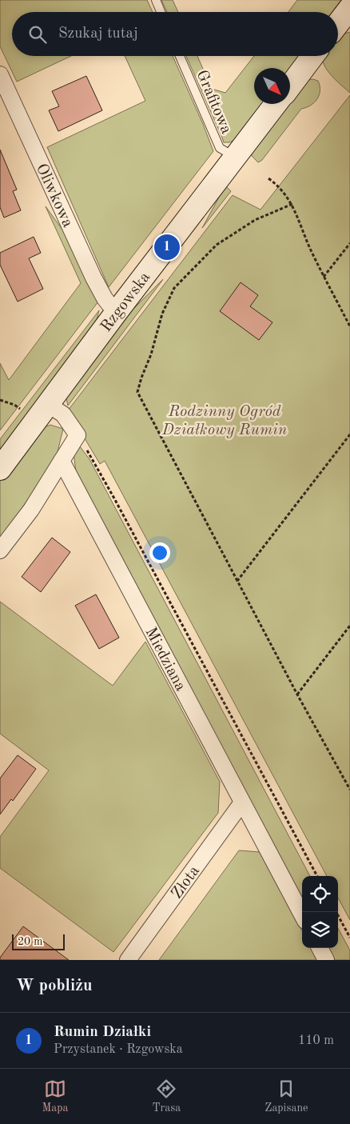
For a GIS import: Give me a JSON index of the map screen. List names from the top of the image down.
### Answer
{
  "streets": {
    "street": [
      "Oliwkowa",
      "Rzgowska",
      "Miedziana",
      "Złota"
    ],
    "lane": ["Grafitowa"]
  },
  "crossings": [
    ["Grafitowa", "Rzgowska"],
    ["Oliwkowa", "Rzgowska"],
    ["Miedziana", "Złota"]
  ],
  "parks": ["Rodzinny Ogród Działkowy Rumin"],
  "scale_bar": "20 m",
  "north": "bottom right",
  "page": {
    "search": "Szukaj tutaj",
    "pins": "1",
    "scale": "20 m",
    "heading": "W pobliżu",
    "list": [
      {
        "mark": "1",
        "name": "Rumin Działki",
        "note": "Przystanek · Rzgowska",
        "value": "110 m"
      }
    ],
    "nav": ["Mapa", "Trasa", "Zapisane"]
  }
}
